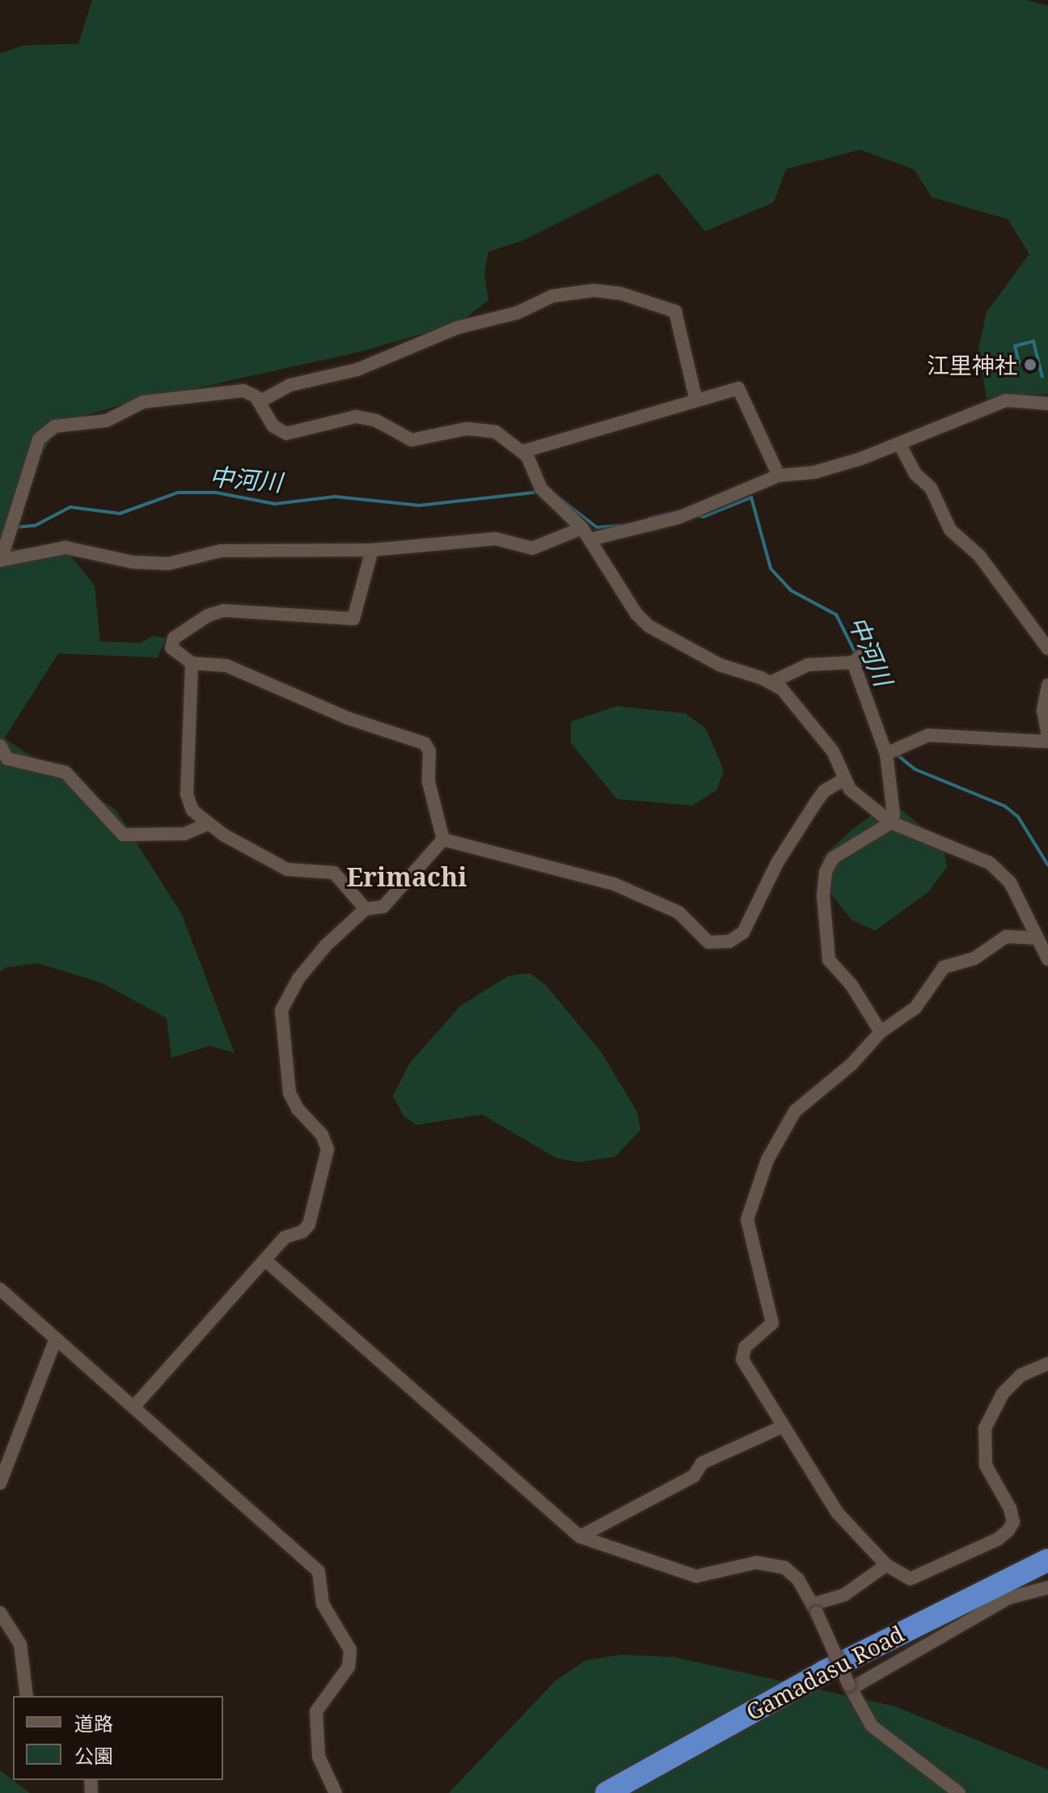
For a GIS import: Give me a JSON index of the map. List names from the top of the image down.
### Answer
{
  "streets": {
    "highway": ["Gamadasu Road"]
  },
  "districts": ["Erimachi"],
  "water": ["中河川"],
  "places": ["江里神社"],
  "legend": ["道路", "公園"]
}
